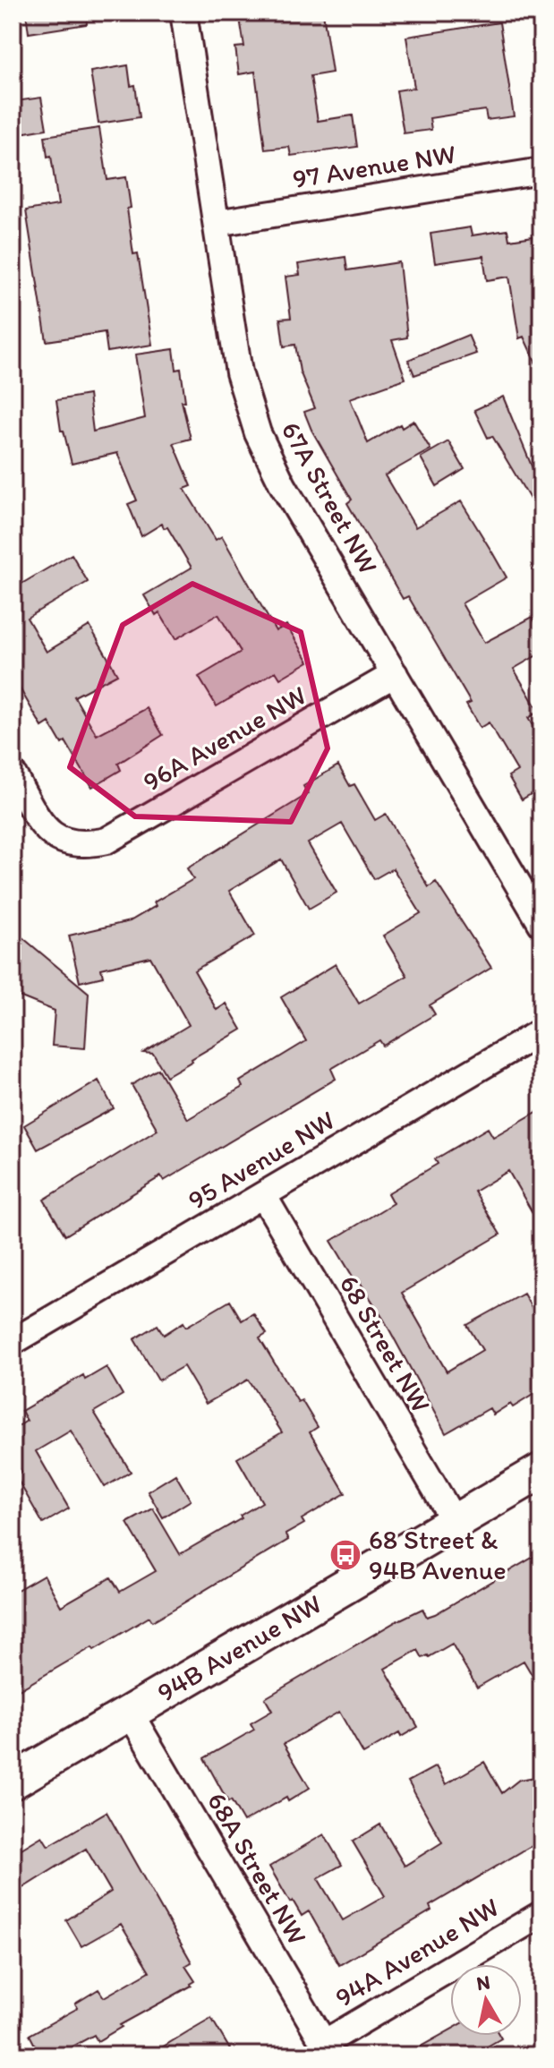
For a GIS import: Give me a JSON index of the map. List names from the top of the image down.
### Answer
{
  "streets": {
    "street": [
      "97 Avenue NW",
      "67A Street NW",
      "96A Avenue NW",
      "95 Avenue NW",
      "68 Street NW",
      "94B Avenue NW",
      "68A Street NW",
      "94A Avenue NW"
    ]
  },
  "crossings": [
    ["97 Avenue NW", "67A Street NW"],
    ["67A Street NW", "96A Avenue NW"],
    ["95 Avenue NW", "68 Street NW"],
    ["68 Street NW", "94B Avenue NW"],
    ["94B Avenue NW", "68A Street NW"],
    ["68A Street NW", "94A Avenue NW"]
  ],
  "places": {
    "bus stop": ["68 Street & 94B Avenue"]
  },
  "north": "top"
}
